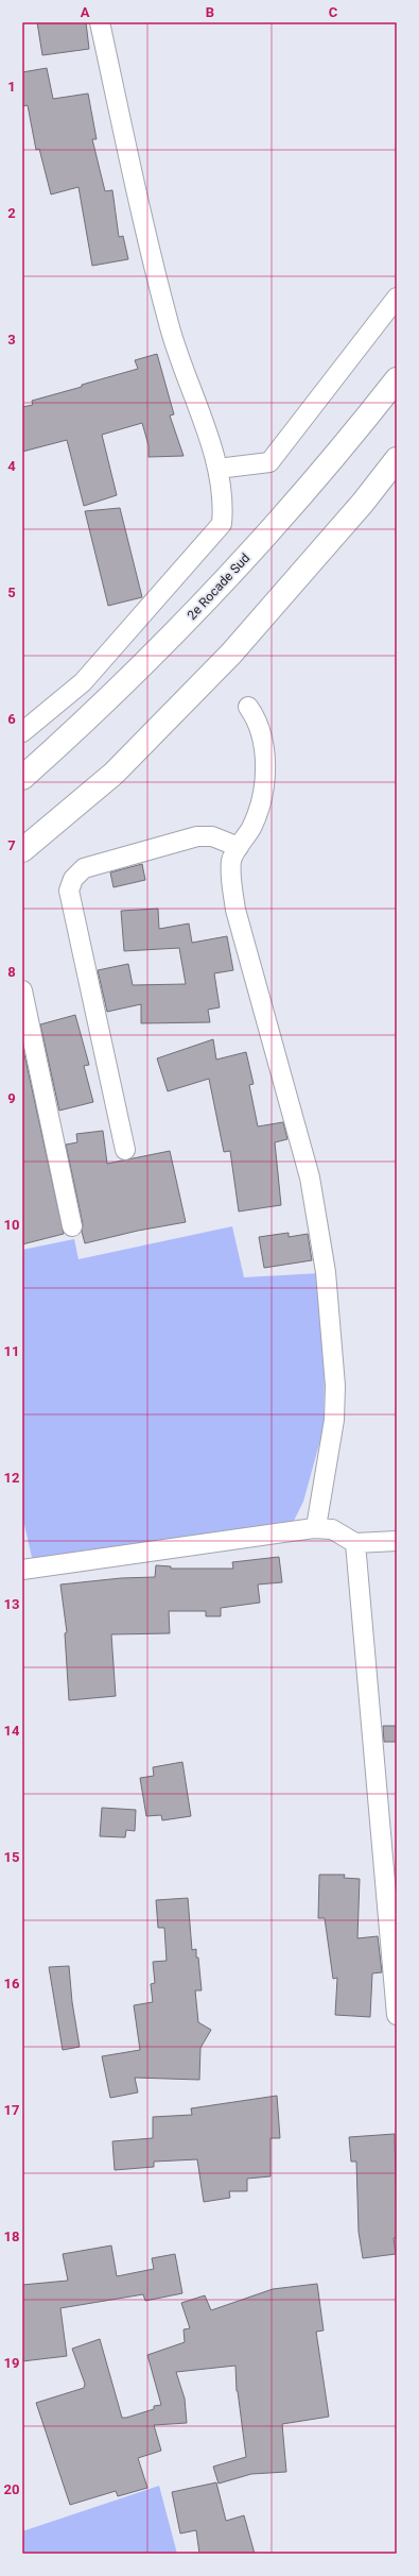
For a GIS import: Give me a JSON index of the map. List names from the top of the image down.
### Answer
{
  "streets": {
    "highway": ["2e Rocade Sud"]
  },
  "grid": {
    "columns": ["A", "B", "C"],
    "rows": [
      "1",
      "2",
      "3",
      "4",
      "5",
      "6",
      "7",
      "8",
      "9",
      "10",
      "11",
      "12",
      "13",
      "14",
      "15",
      "16",
      "17",
      "18",
      "19",
      "20"
    ]
  }
}
